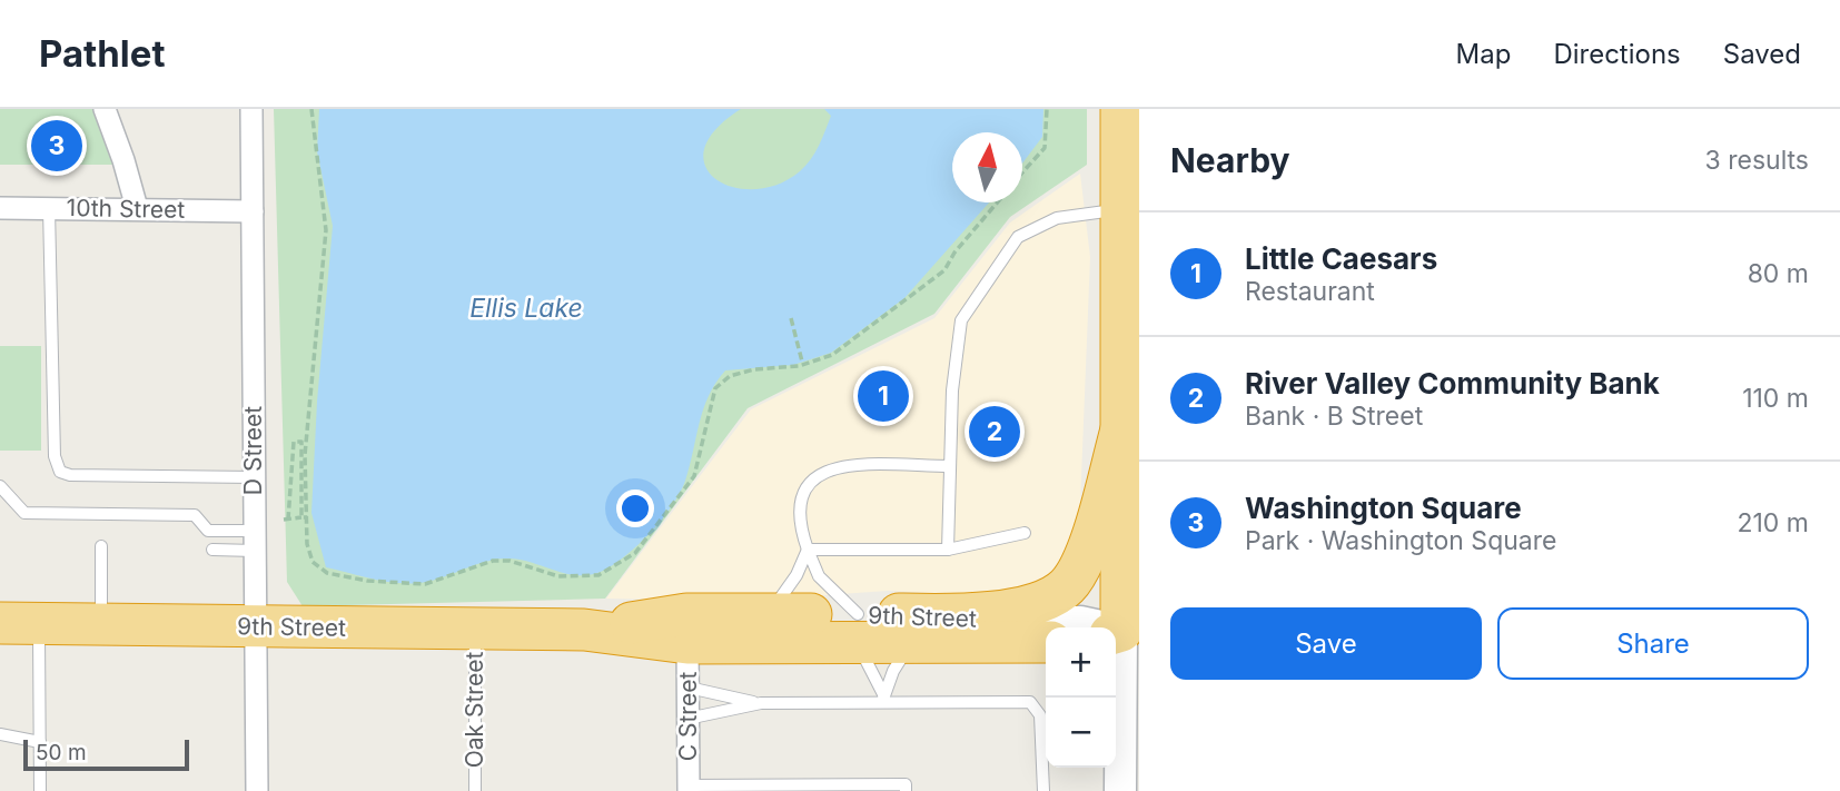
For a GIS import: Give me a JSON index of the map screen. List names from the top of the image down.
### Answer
{
  "streets": {
    "highway": ["9th Street"],
    "street": ["10th Street", "D Street", "C Street"],
    "lane": ["Oak Street"]
  },
  "crossings": [
    ["10th Street", "D Street"],
    ["D Street", "9th Street"],
    ["9th Street", "Oak Street"],
    ["9th Street", "C Street"]
  ],
  "water": ["Ellis Lake"],
  "scale_bar": "50 m",
  "north": "top",
  "page": {
    "header": "Pathlet",
    "nav": ["Map", "Directions", "Saved"],
    "heading": ["Nearby", "3 results"],
    "pins": ["3", "1", "2"],
    "list": [
      {
        "mark": "1",
        "name": "Little Caesars",
        "note": "Restaurant",
        "value": "80 m"
      },
      {
        "mark": "2",
        "name": "River Valley Community Bank",
        "note": "Bank · B Street",
        "value": "110 m"
      },
      {
        "mark": "3",
        "name": "Washington Square",
        "note": "Park · Washington Square",
        "value": "210 m"
      }
    ],
    "buttons": ["Save", "Share"],
    "map_buttons": ["+", "−"],
    "scale": "50 m"
  }
}
